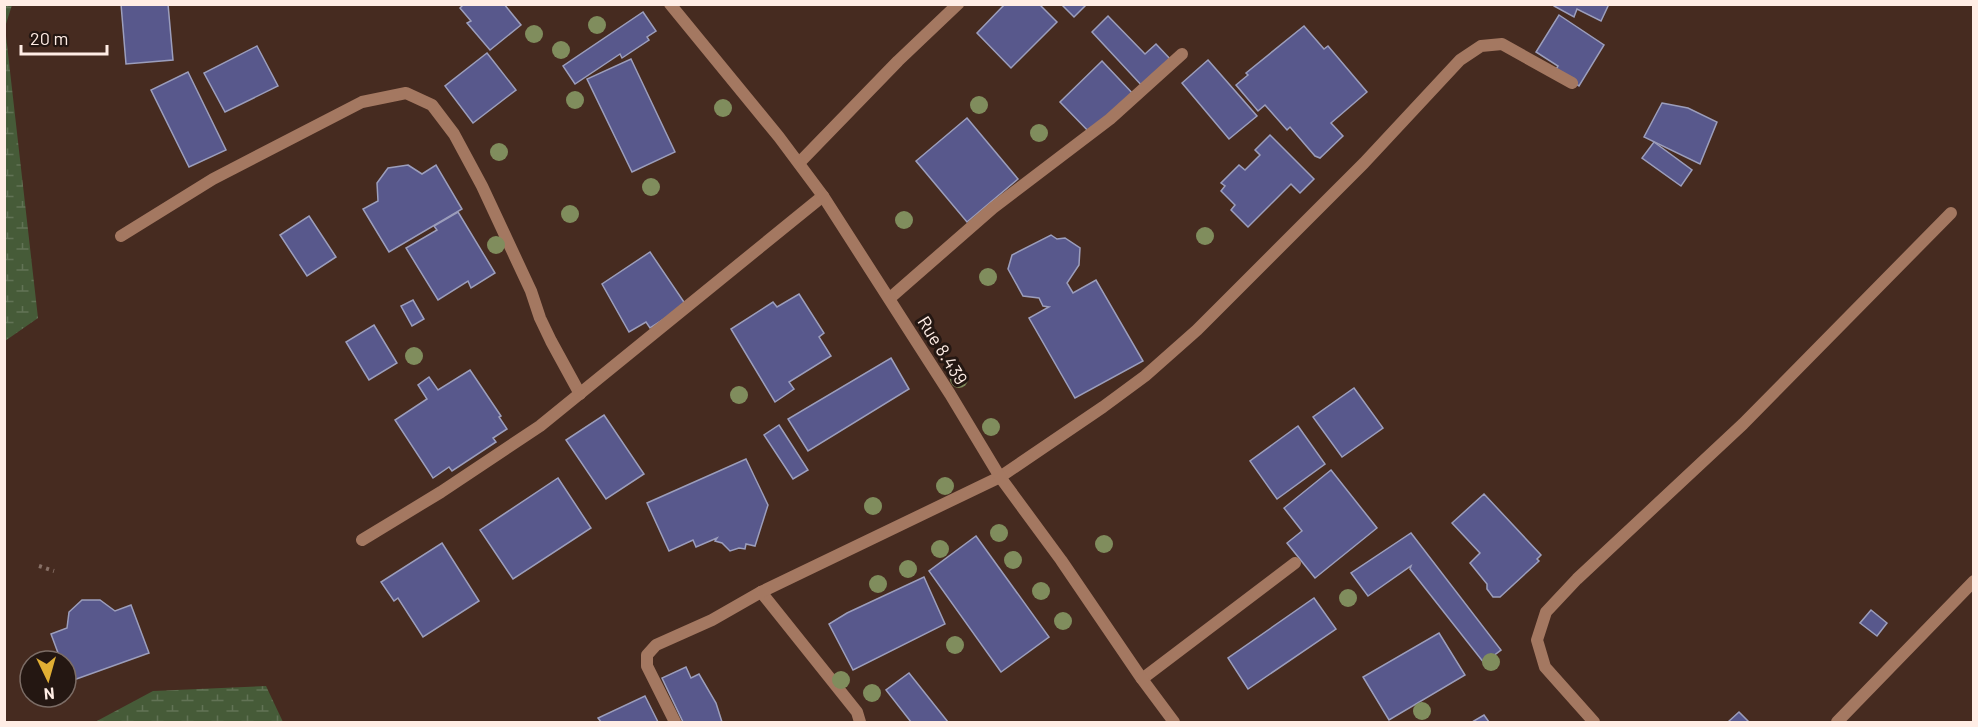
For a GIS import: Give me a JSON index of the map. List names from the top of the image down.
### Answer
{
  "streets": {
    "street": ["Rue 8.439"]
  },
  "scale_bar": "20 m",
  "north": "bottom"
}
